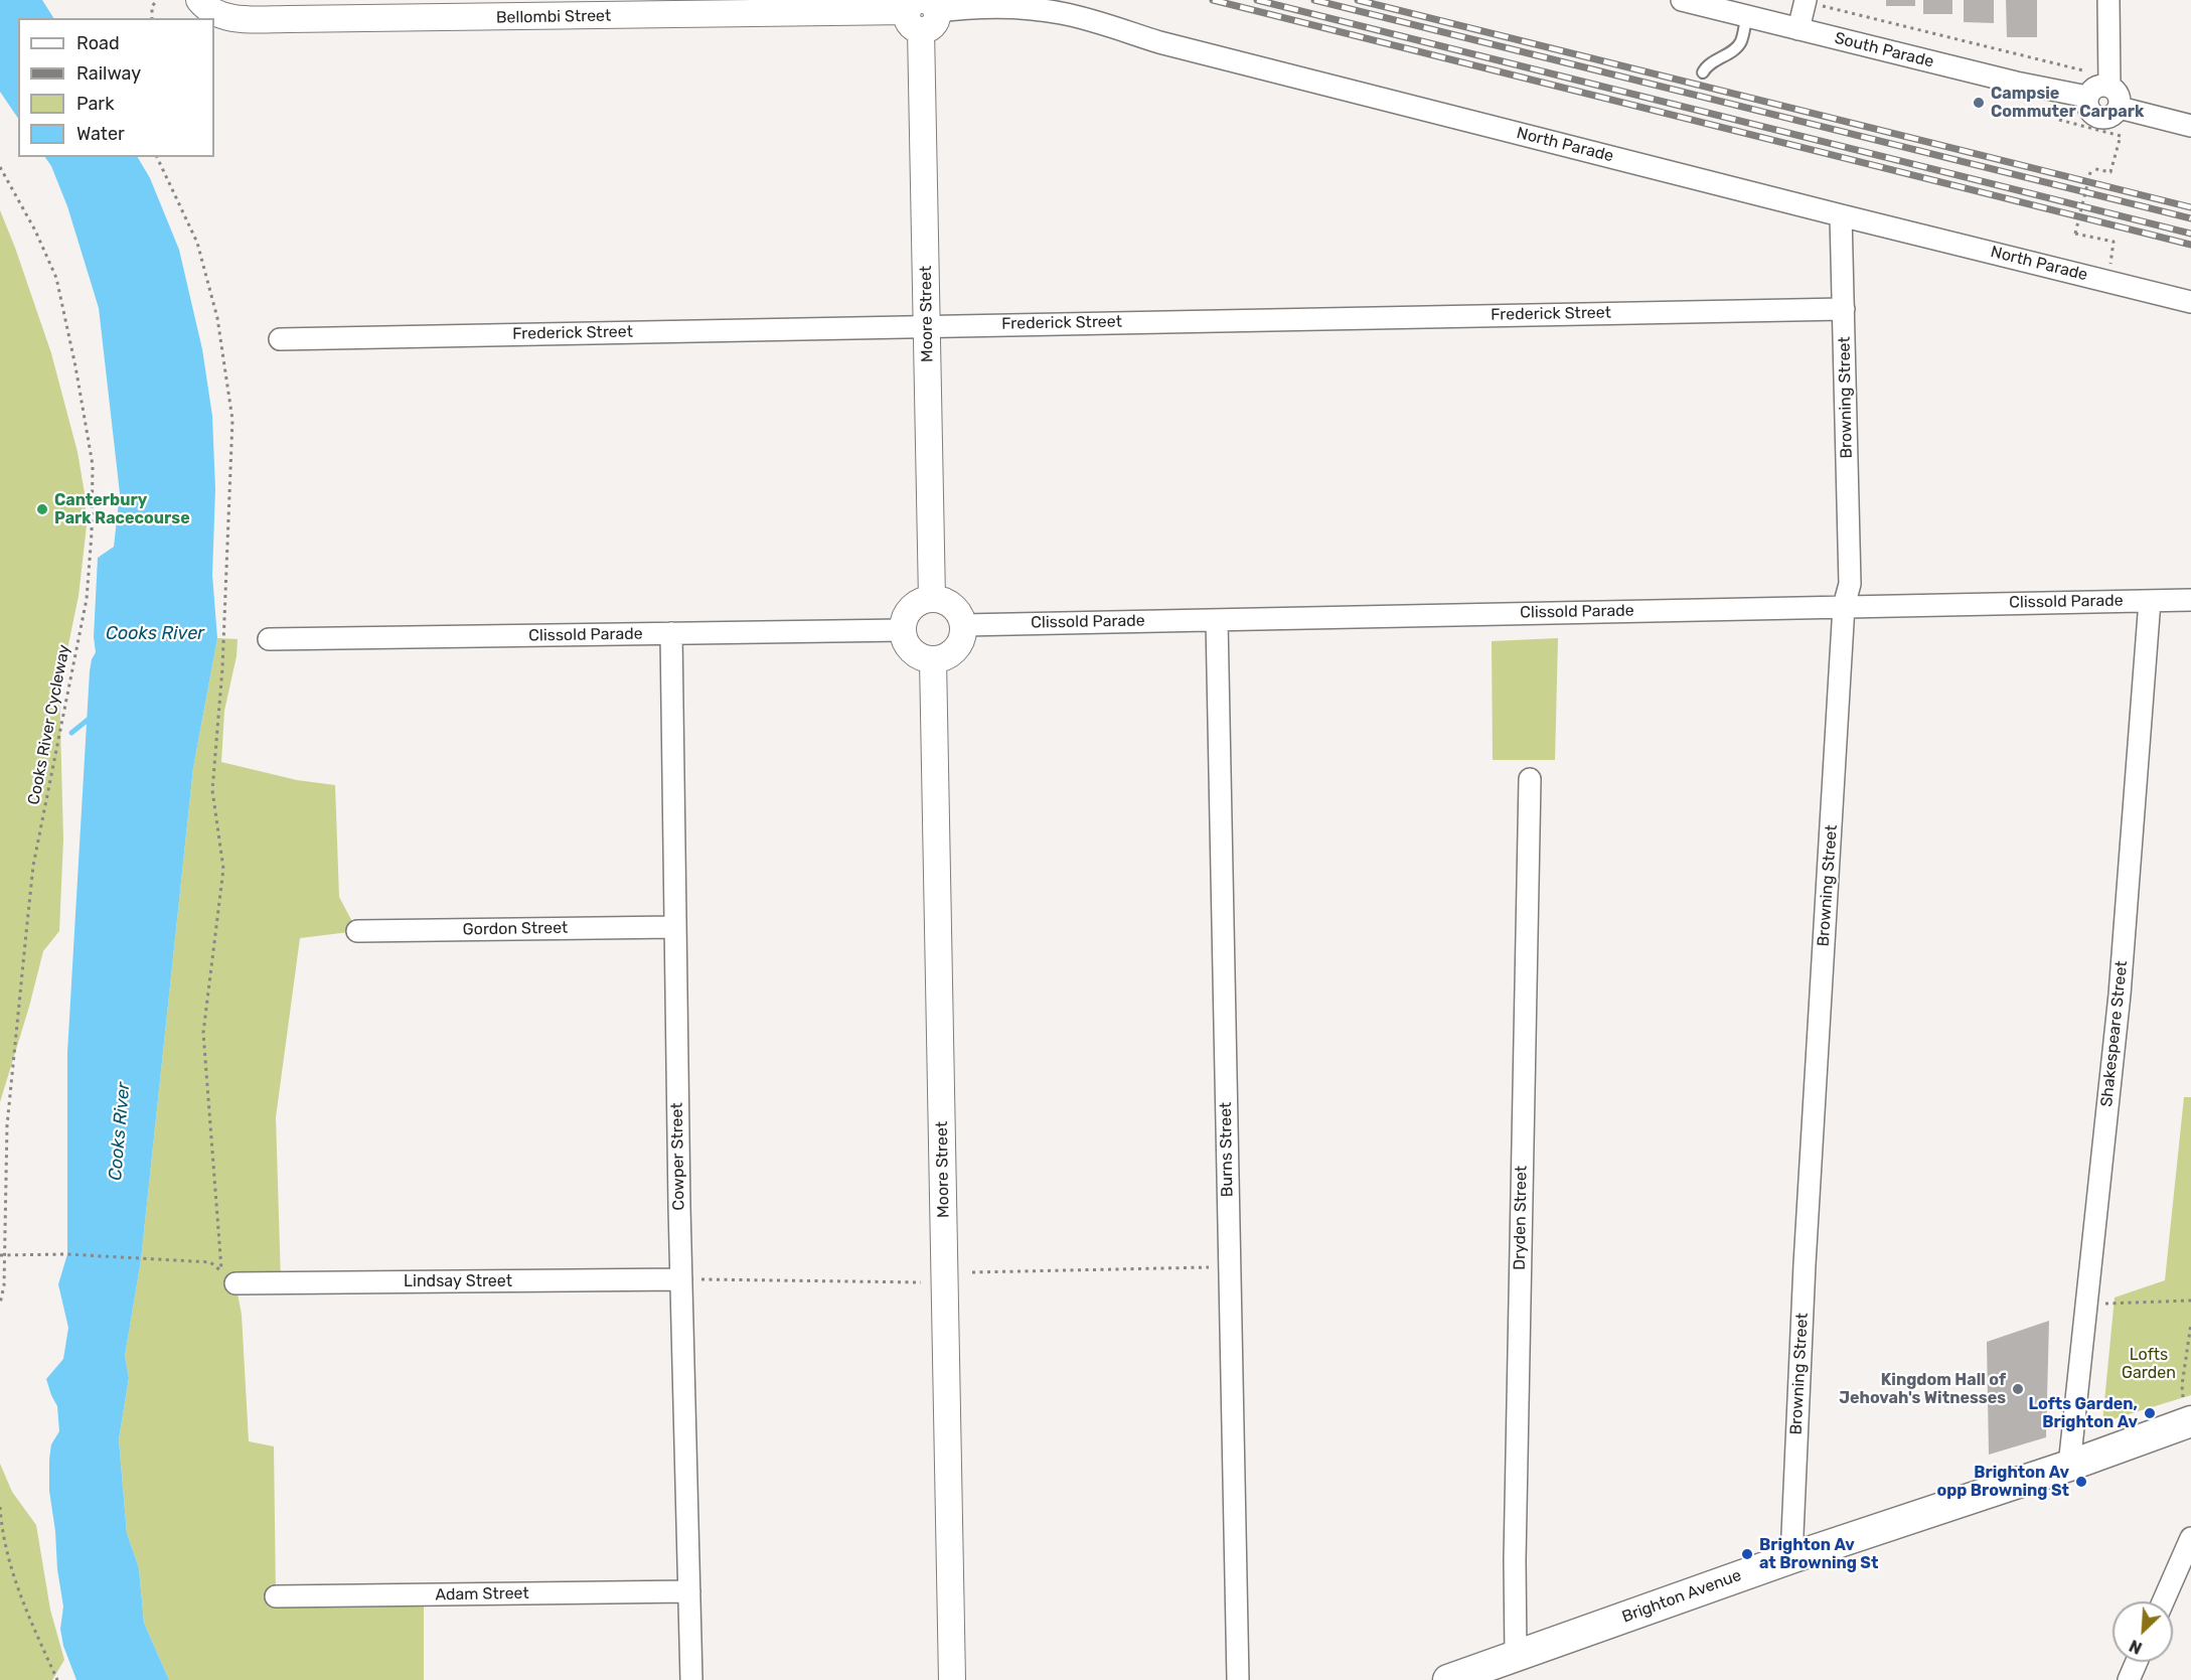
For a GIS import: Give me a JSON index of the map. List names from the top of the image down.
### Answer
{
  "streets": {
    "main road": ["Brighton Avenue"],
    "street": [
      "Bellombi Street",
      "South Parade",
      "North Parade",
      "Moore Street",
      "Frederick Street",
      "Browning Street",
      "Clissold Parade",
      "Gordon Street",
      "Shakespeare Street",
      "Burns Street",
      "Cowper Street",
      "Dryden Street",
      "Lindsay Street",
      "Adam Street"
    ],
    "path": ["Cooks River Cycleway"]
  },
  "crossings": [
    ["Bellombi Street", "North Parade"],
    ["Bellombi Street", "Moore Street"],
    ["North Parade", "Moore Street"],
    ["North Parade", "Browning Street"],
    ["Moore Street", "Frederick Street"],
    ["Moore Street", "Clissold Parade"],
    ["Frederick Street", "Browning Street"],
    ["Browning Street", "Clissold Parade"],
    ["Browning Street", "Brighton Avenue"],
    ["Clissold Parade", "Shakespeare Street"],
    ["Clissold Parade", "Burns Street"],
    ["Clissold Parade", "Cowper Street"],
    ["Gordon Street", "Cowper Street"],
    ["Shakespeare Street", "Brighton Avenue"],
    ["Cowper Street", "Lindsay Street"],
    ["Cowper Street", "Adam Street"],
    ["Dryden Street", "Brighton Avenue"]
  ],
  "water": ["Cooks River"],
  "parks": ["Lofts Garden"],
  "places": [
    "Campsie Commuter Carpark",
    "Canterbury Park Racecourse",
    "Kingdom Hall of Jehovah's Witnesses",
    "Lofts Garden, Brighton Av",
    "Brighton Av opp Browning St",
    "Brighton Av at Browning St"
  ],
  "legend": [
    "Road",
    "Railway",
    "Park",
    "Water"
  ],
  "north": "bottom left"
}
